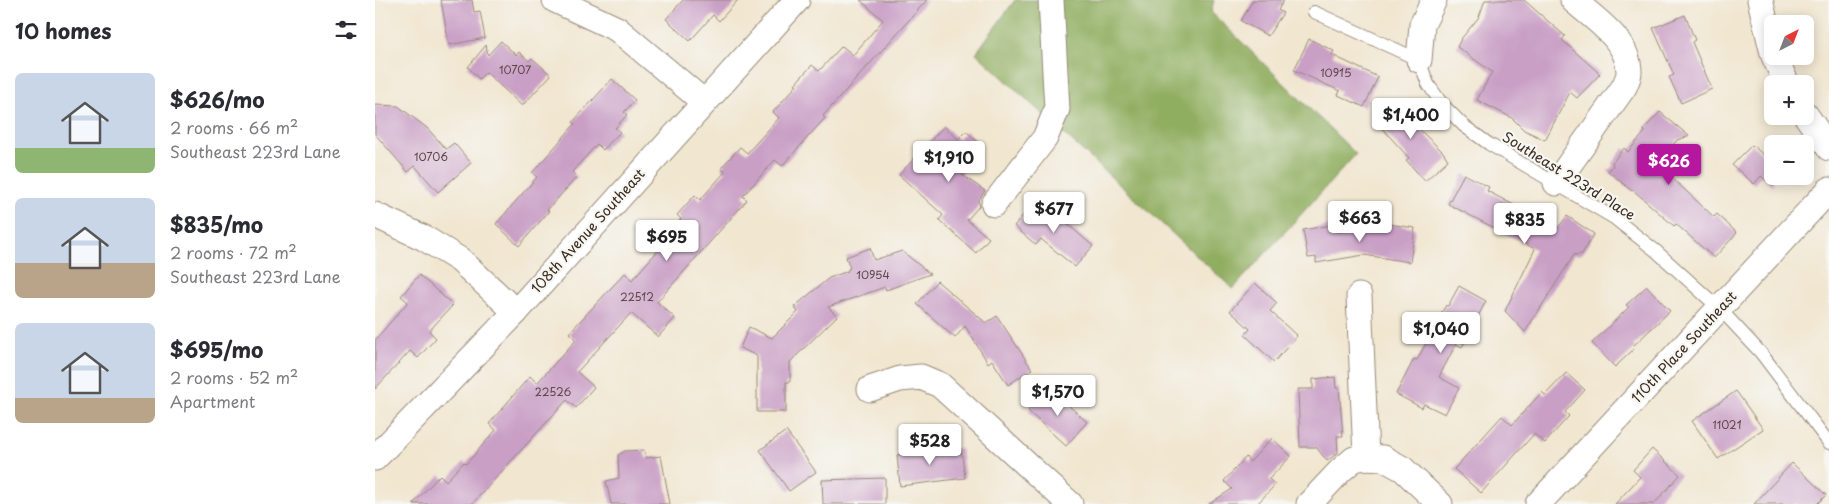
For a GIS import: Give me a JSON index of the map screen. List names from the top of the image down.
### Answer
{
  "streets": {
    "street": ["108th Avenue Southeast", "110th Place Southeast"],
    "lane": ["Southeast 223rd Place"]
  },
  "crossings": [
    ["Southeast 223rd Place", "110th Place Southeast"]
  ],
  "house_numbers": [
    "10707",
    "10915",
    "10706",
    "10954",
    "22512",
    "22526",
    "11021"
  ],
  "north": "top right",
  "page": {
    "heading": "10 homes",
    "map_buttons": ["+", "−"],
    "list": [
      {
        "name": "$626/mo",
        "note": "2 rooms · 66 m² · Southeast 223rd Lane"
      },
      {
        "name": "$835/mo",
        "note": "2 rooms · 72 m² · Southeast 223rd Lane"
      },
      {
        "name": "$695/mo",
        "note": "2 rooms · 52 m² · Apartment"
      }
    ],
    "price": [
      "$1,400",
      "$1,910",
      "$626",
      "$677",
      "$663",
      "$835",
      "$695",
      "$1,040",
      "$1,570",
      "$528"
    ]
  }
}
